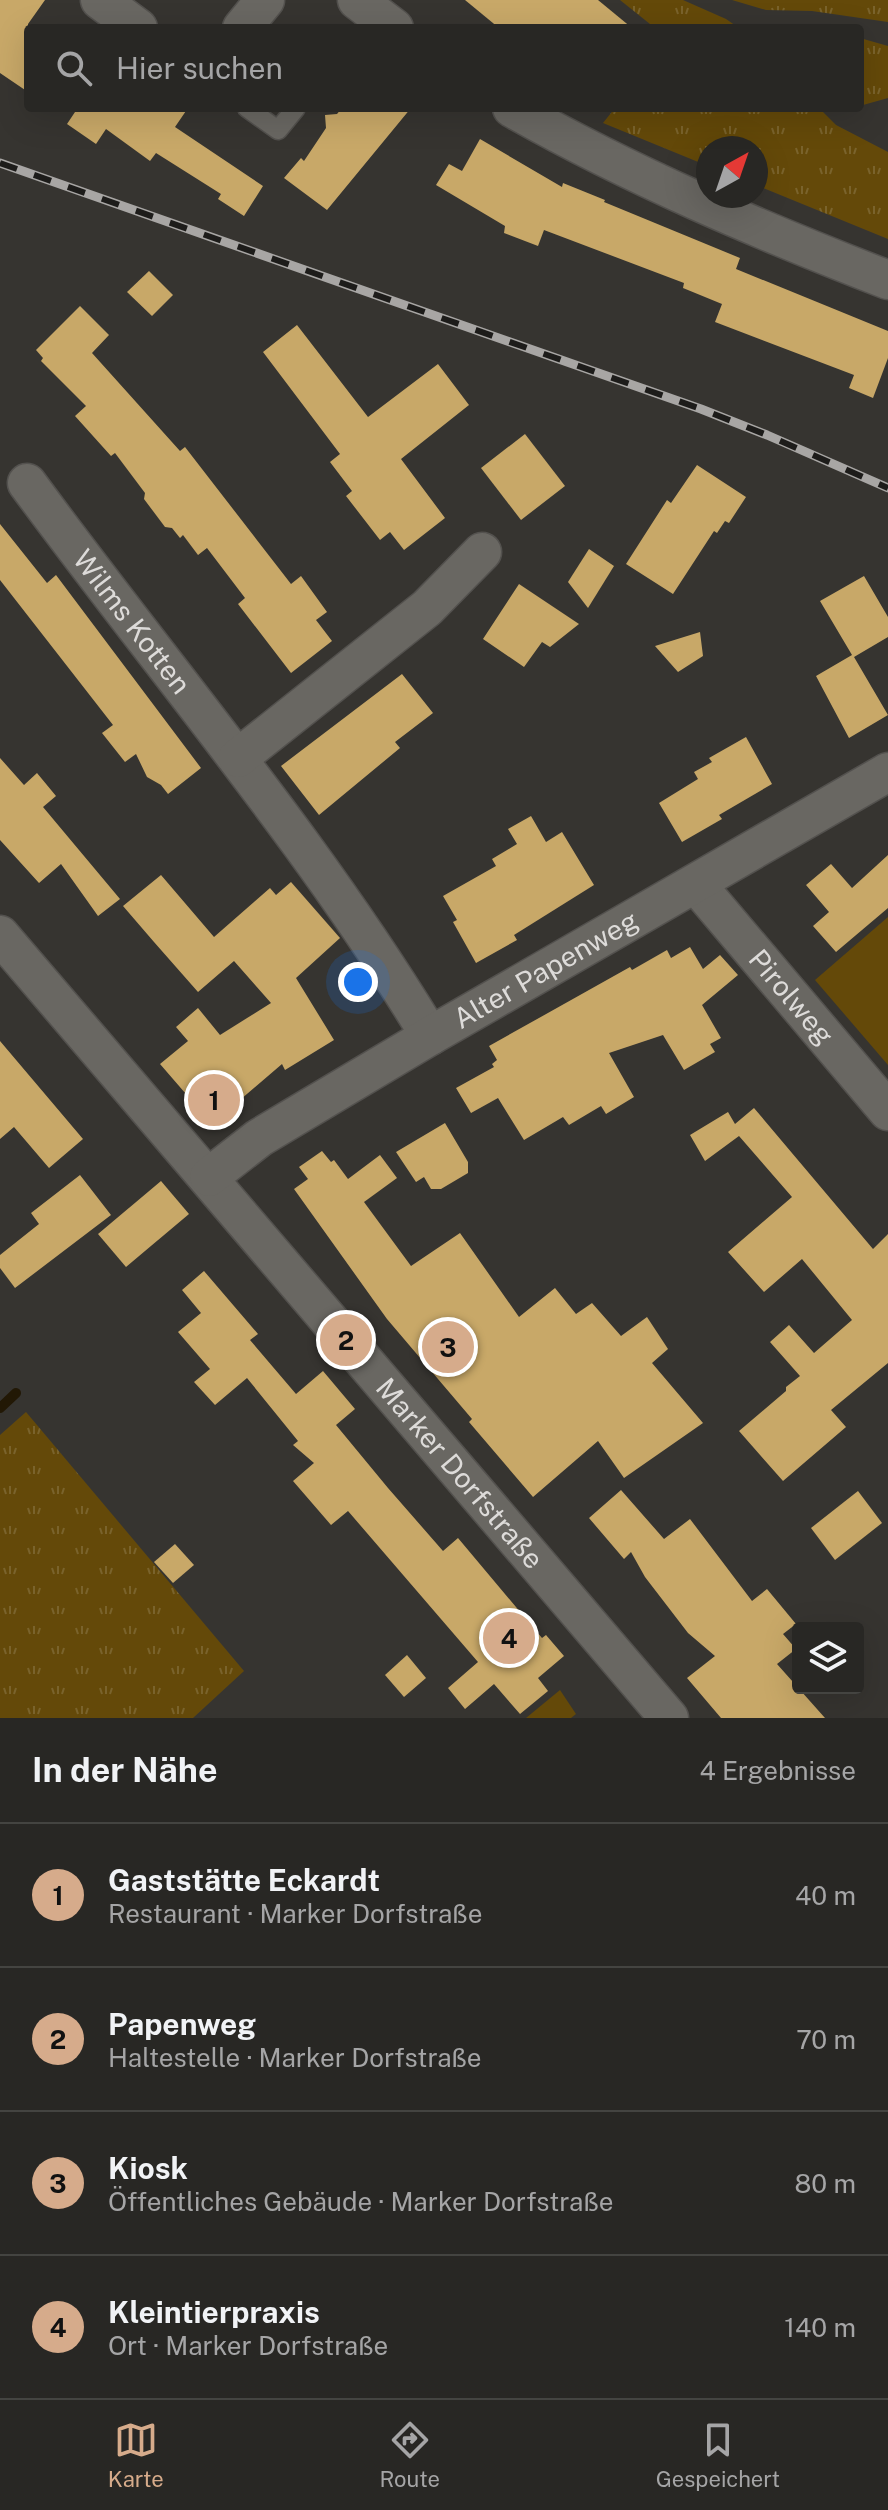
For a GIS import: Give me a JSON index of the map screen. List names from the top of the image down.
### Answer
{
  "streets": {
    "street": [
      "Wilms Kotten",
      "Alter Papenweg",
      "Pirolweg",
      "Marker Dorfstraße"
    ]
  },
  "crossings": [
    ["Wilms Kotten", "Alter Papenweg"],
    ["Alter Papenweg", "Pirolweg"],
    ["Alter Papenweg", "Marker Dorfstraße"]
  ],
  "north": "top right",
  "page": {
    "search": "Hier suchen",
    "pins": [
      "1",
      "2",
      "3",
      "4"
    ],
    "heading": ["In der Nähe", "4 Ergebnisse"],
    "list": [
      {
        "mark": "1",
        "name": "Gaststätte Eckardt",
        "note": "Restaurant · Marker Dorfstraße",
        "value": "40 m"
      },
      {
        "mark": "2",
        "name": "Papenweg",
        "note": "Haltestelle · Marker Dorfstraße",
        "value": "70 m"
      },
      {
        "mark": "3",
        "name": "Kiosk",
        "note": "Öffentliches Gebäude · Marker Dorfstraße",
        "value": "80 m"
      },
      {
        "mark": "4",
        "name": "Kleintierpraxis",
        "note": "Ort · Marker Dorfstraße",
        "value": "140 m"
      }
    ],
    "nav": ["Karte", "Route", "Gespeichert"]
  }
}
